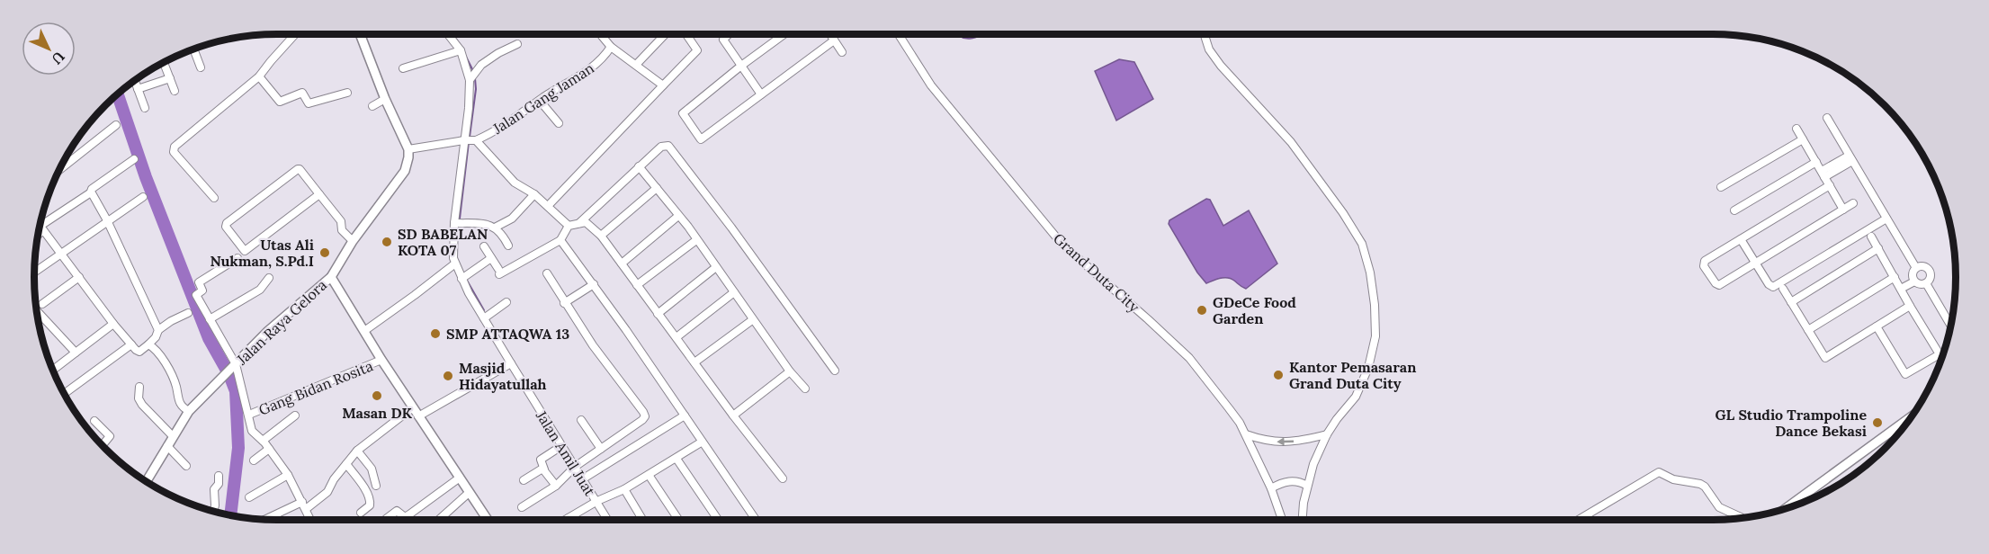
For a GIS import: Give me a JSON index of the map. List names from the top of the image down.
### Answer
{
  "streets": {
    "street": [
      "Jalan Gang Jaman",
      "Grand Duta City",
      "Jalan Raya Gelora",
      "Gang Bidan Rosita",
      "Jalan Amil Juat"
    ]
  },
  "crossings": [
    ["Jalan Gang Jaman", "Jalan Raya Gelora"],
    ["Jalan Gang Jaman", "Jalan Amil Juat"]
  ],
  "places": [
    "SD BABELAN KOTA 07",
    "Utas Ali Nukman, S.Pd.I",
    "GDeCe Food Garden",
    "SMP ATTAQWA 13",
    "Kantor Pemasaran Grand Duta City",
    "Masjid Hidayatullah",
    "Masan DK",
    "GL Studio Trampoline Dance Bekasi"
  ],
  "north": "bottom right"
}
